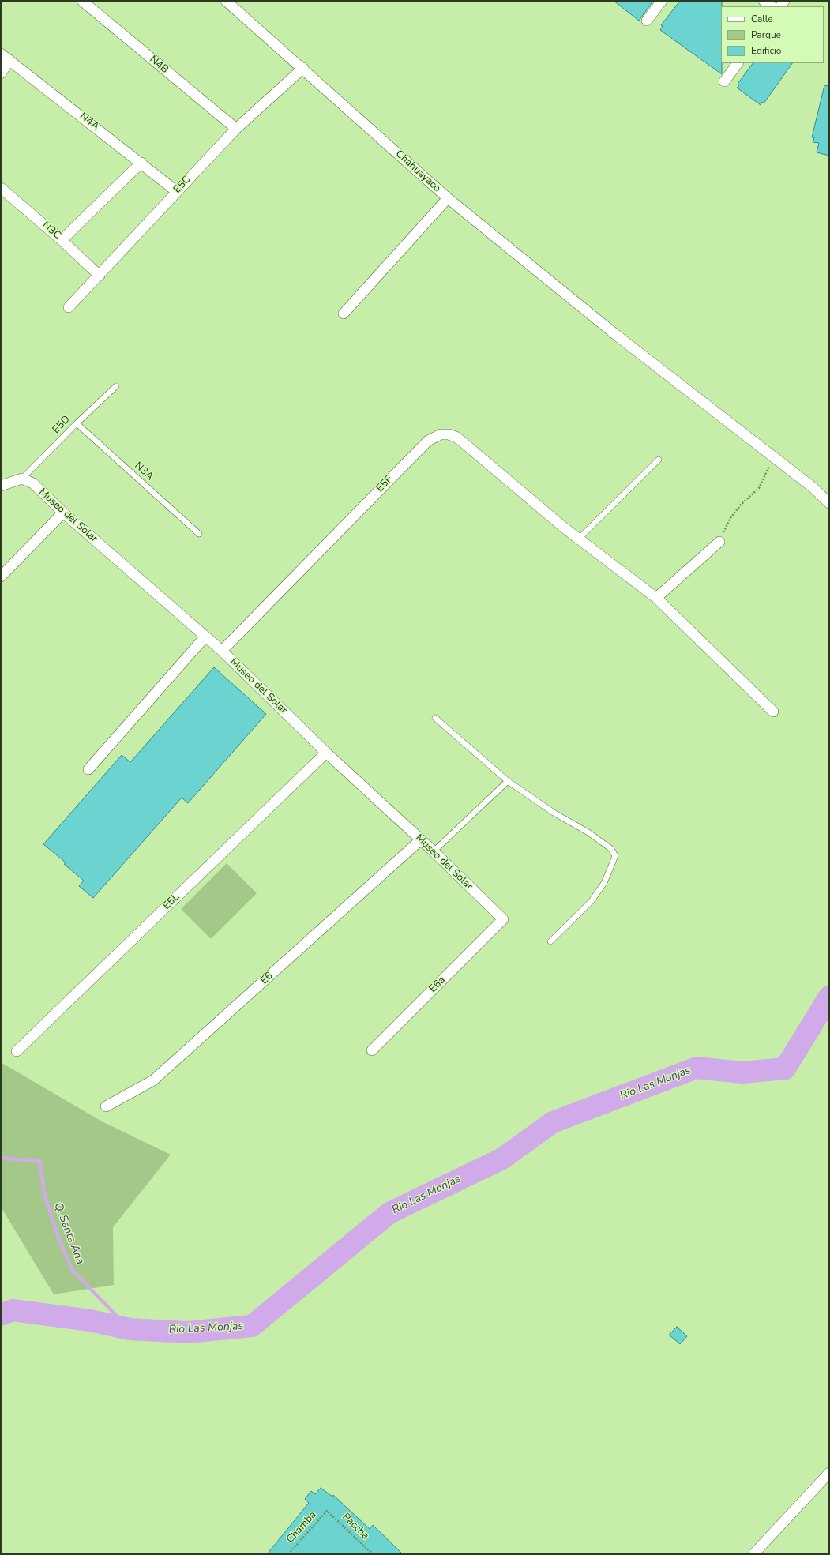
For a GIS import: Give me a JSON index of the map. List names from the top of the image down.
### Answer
{
  "streets": {
    "street": [
      "N4B",
      "N4A",
      "Chahuayaco",
      "E5C",
      "N3C",
      "E5F",
      "Museo del Solar",
      "E5L",
      "E6",
      "E6a"
    ],
    "lane": ["E5D", "N3A"],
    "path": ["Paccha", "Chamba"]
  },
  "crossings": [
    ["N4B", "E5C"],
    ["N4A", "E5C"],
    ["Chahuayaco", "E5C"],
    ["E5C", "N3C"],
    ["E5D", "N3A"],
    ["E5D", "Museo del Solar"],
    ["E5F", "Museo del Solar"],
    ["Museo del Solar", "E5L"],
    ["Museo del Solar", "E6"],
    ["Museo del Solar", "E6a"],
    ["Paccha", "Chamba"]
  ],
  "water": ["Rio Las Monjas", "Q. Santa Ana"],
  "legend": ["Calle", "Parque", "Edificio"]
}
